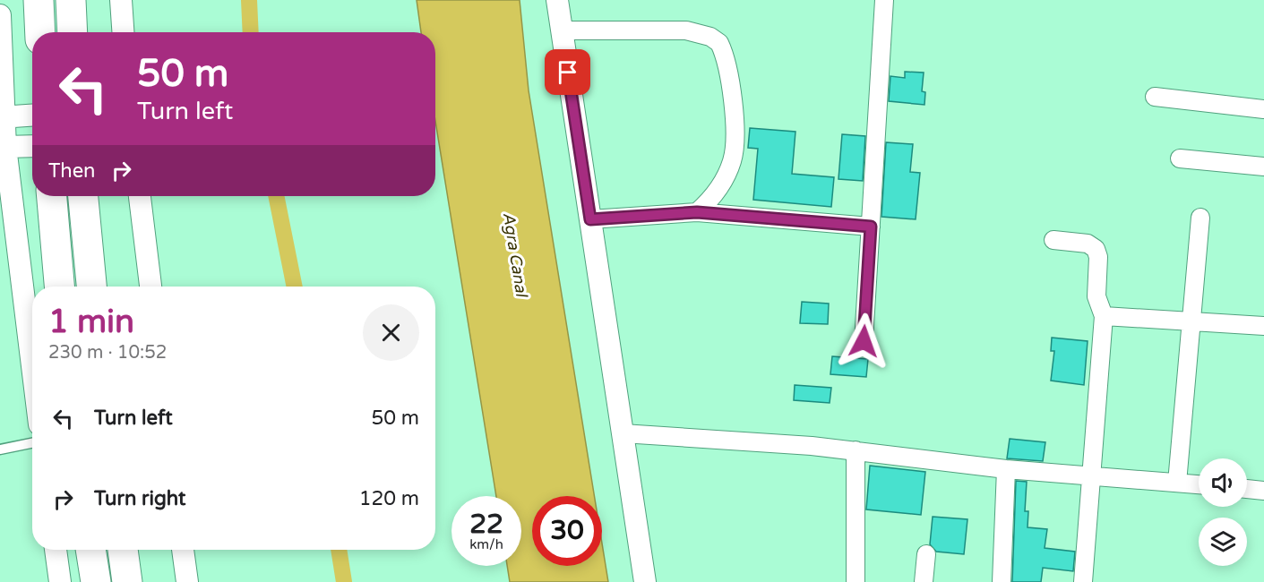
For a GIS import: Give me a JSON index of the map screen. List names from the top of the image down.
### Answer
{
  "water": ["Agra Canal"],
  "page": {
    "turn": ["50 m", "Turn left"],
    "then": "Then",
    "heading": ["1 min", "230 m · 10:52"],
    "list": [
      {
        "name": "Turn left",
        "value": "50 m"
      },
      {
        "name": "Turn right",
        "value": "120 m"
      }
    ],
    "speed": "22 km/h",
    "limit": "30"
  }
}
